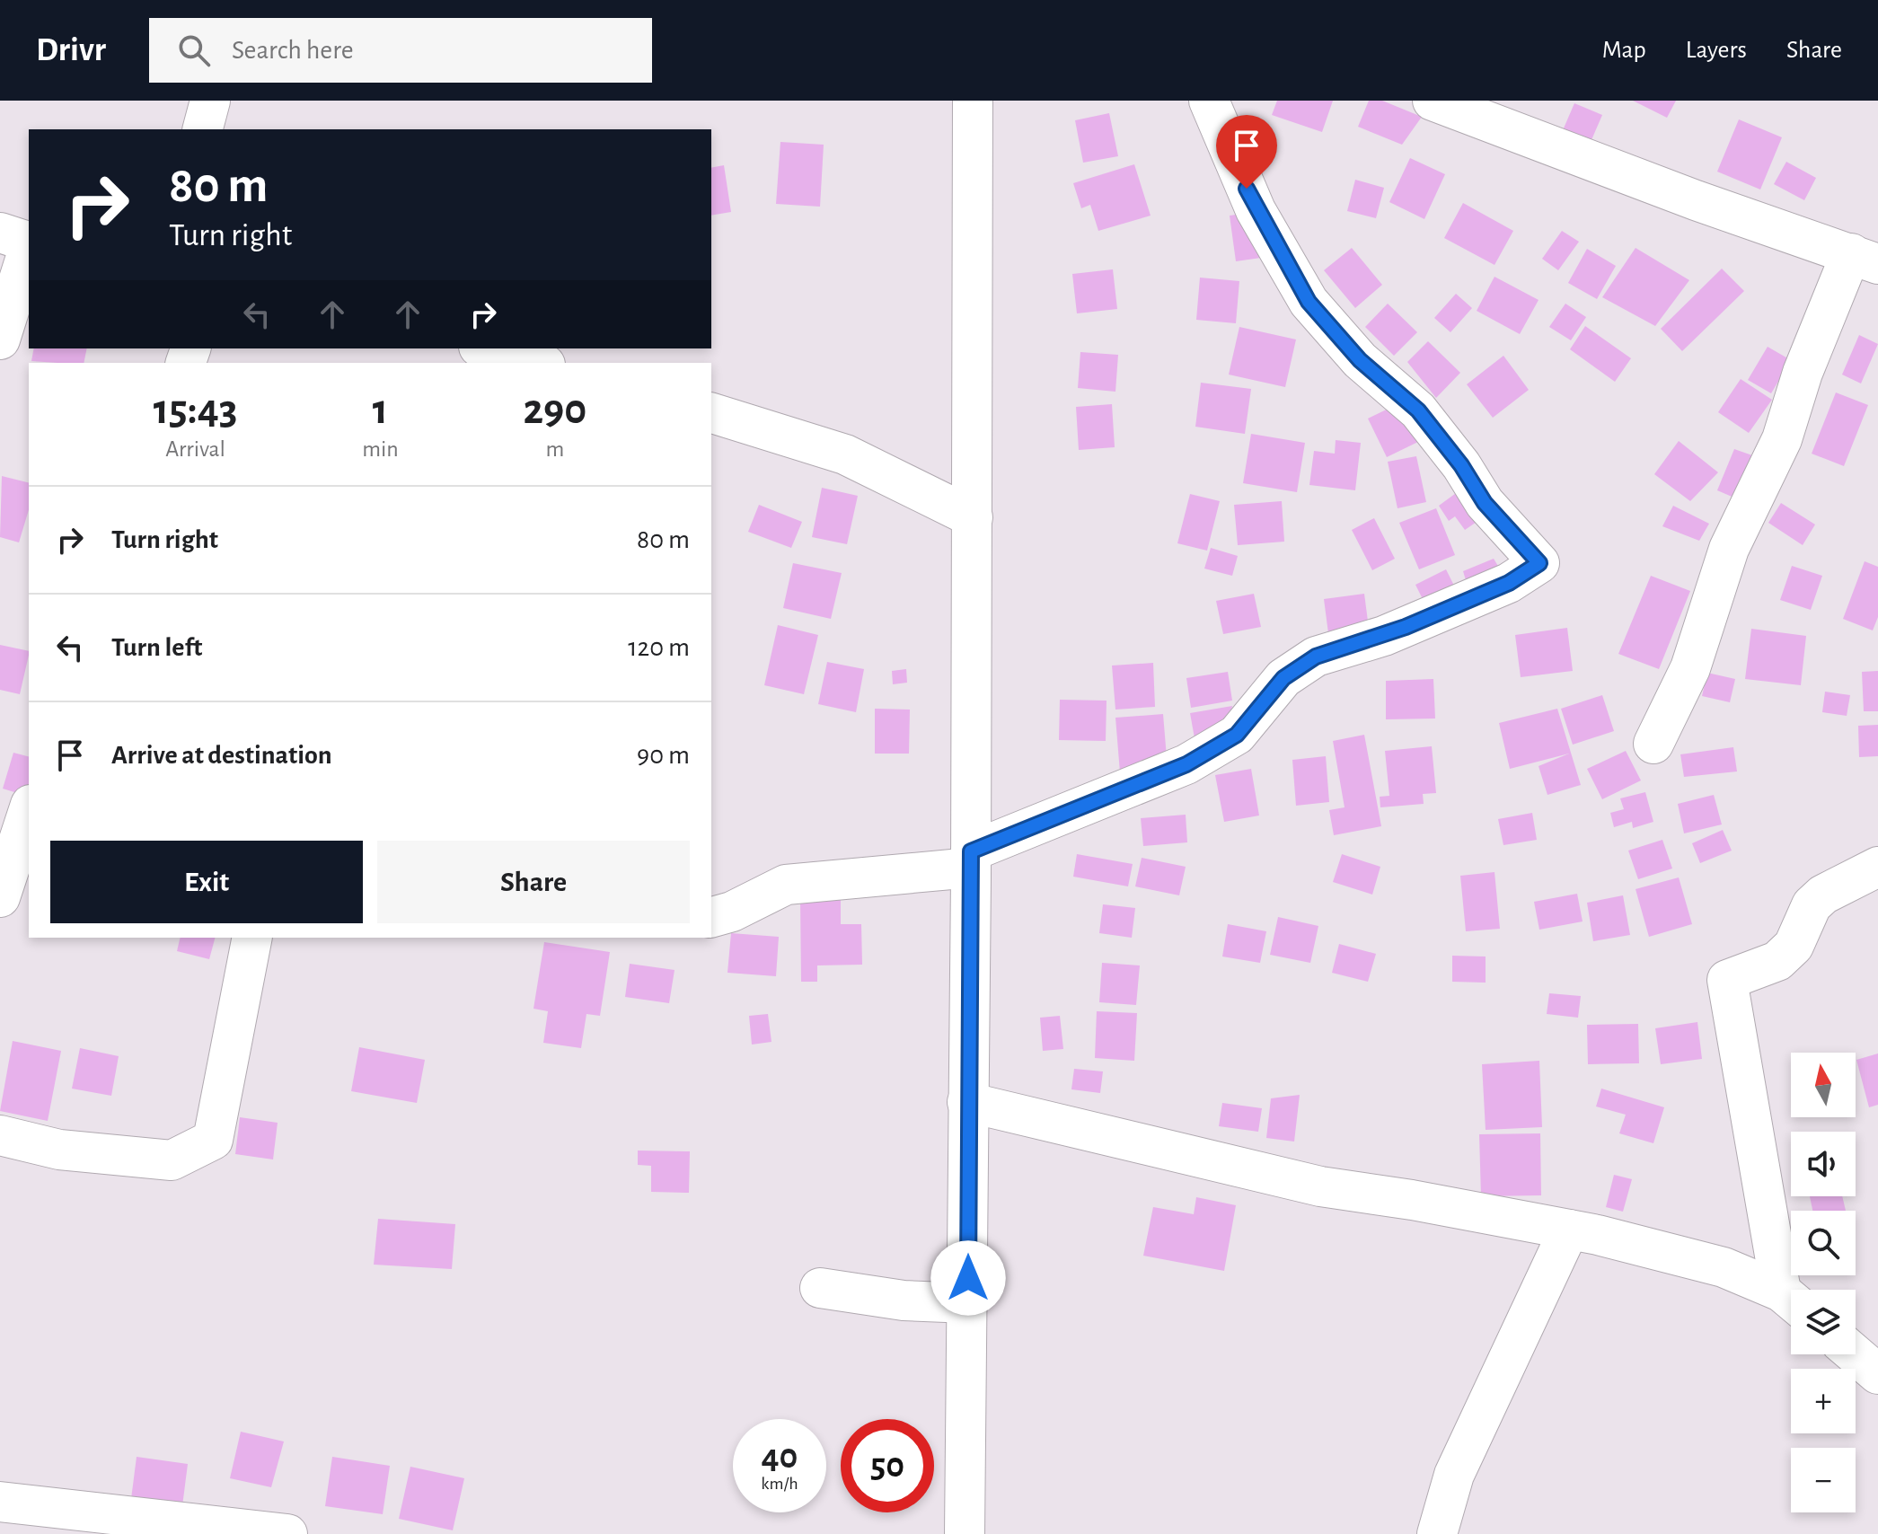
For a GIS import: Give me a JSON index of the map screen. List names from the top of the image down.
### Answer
{
  "north": "top",
  "page": {
    "header": "Drivr",
    "search": "Search here",
    "nav": ["Map", "Layers", "Share"],
    "turn": ["80 m", "Turn right"],
    "eta": [
      "15:43",
      "Arrival",
      "1",
      "min",
      "290",
      "m"
    ],
    "list": [
      {
        "name": "Turn right",
        "value": "80 m"
      },
      {
        "name": "Turn left",
        "value": "120 m"
      },
      {
        "name": "Arrive at destination",
        "value": "90 m"
      }
    ],
    "buttons": ["Exit", "Share"],
    "map_buttons": ["+", "−"],
    "speed": "40 km/h",
    "limit": "50"
  }
}
